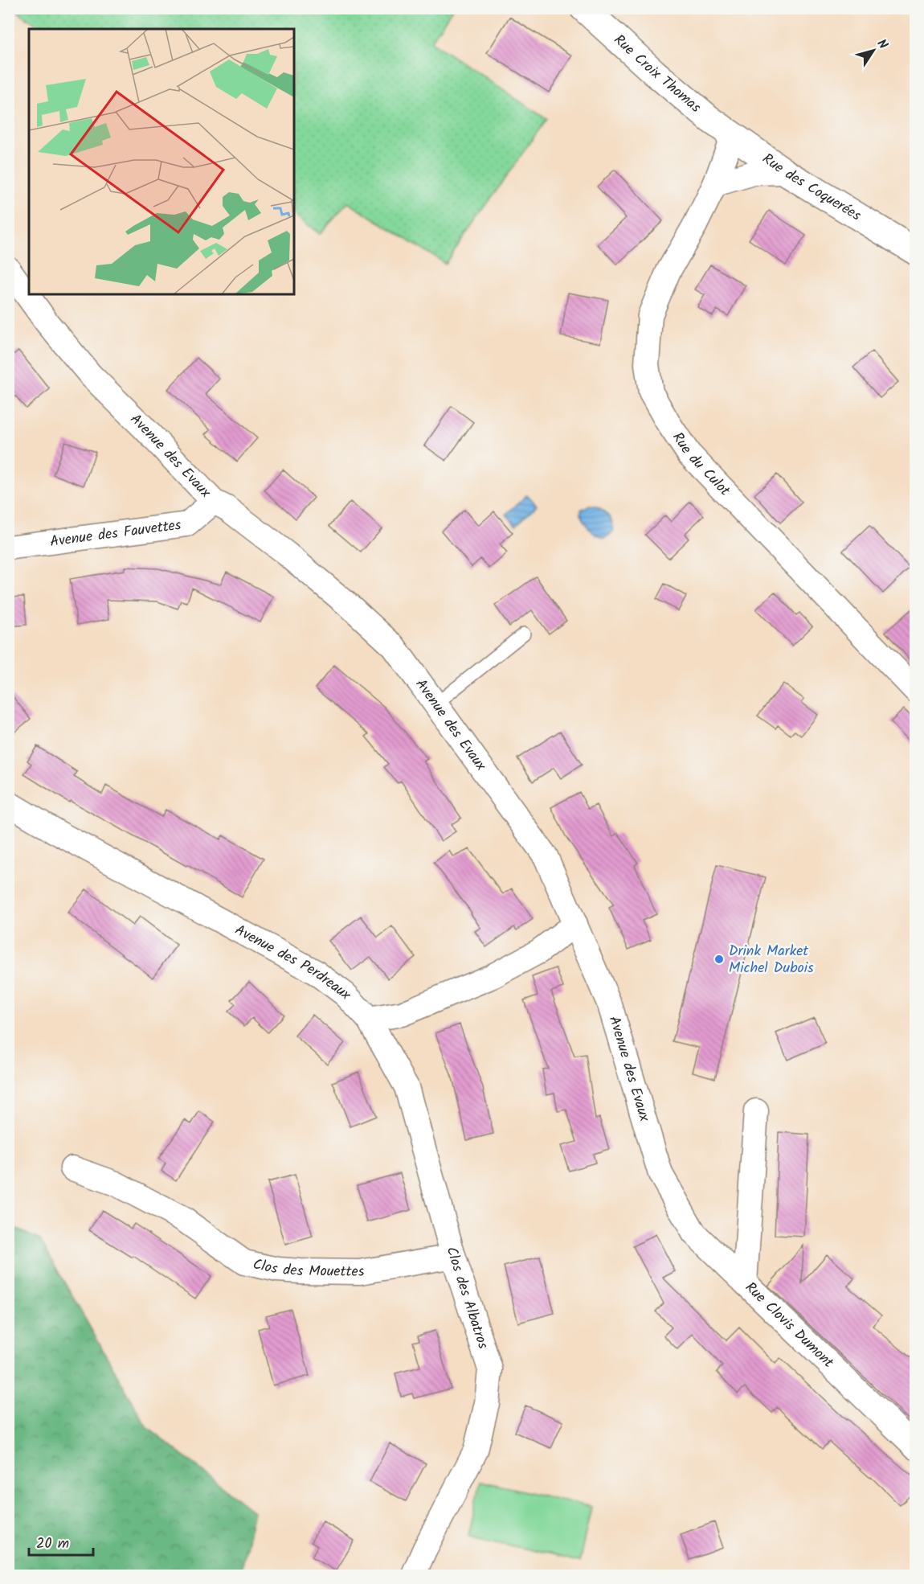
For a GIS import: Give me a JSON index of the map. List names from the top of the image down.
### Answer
{
  "streets": {
    "street": [
      "Rue Croix Thomas",
      "Rue des Coquerées",
      "Avenue des Evaux",
      "Rue du Culot",
      "Avenue des Fauvettes",
      "Avenue des Perdreaux",
      "Clos des Mouettes",
      "Clos des Albatros",
      "Rue Clovis Dumont"
    ]
  },
  "crossings": [
    ["Rue Croix Thomas", "Rue des Coquerées"],
    ["Rue des Coquerées", "Rue du Culot"],
    ["Avenue des Evaux", "Avenue des Fauvettes"],
    ["Avenue des Evaux", "Rue Clovis Dumont"],
    ["Avenue des Perdreaux", "Clos des Albatros"],
    ["Clos des Mouettes", "Clos des Albatros"]
  ],
  "places": ["Drink Market Michel Dubois"],
  "scale_bar": "20 m",
  "north": "top right"
}
